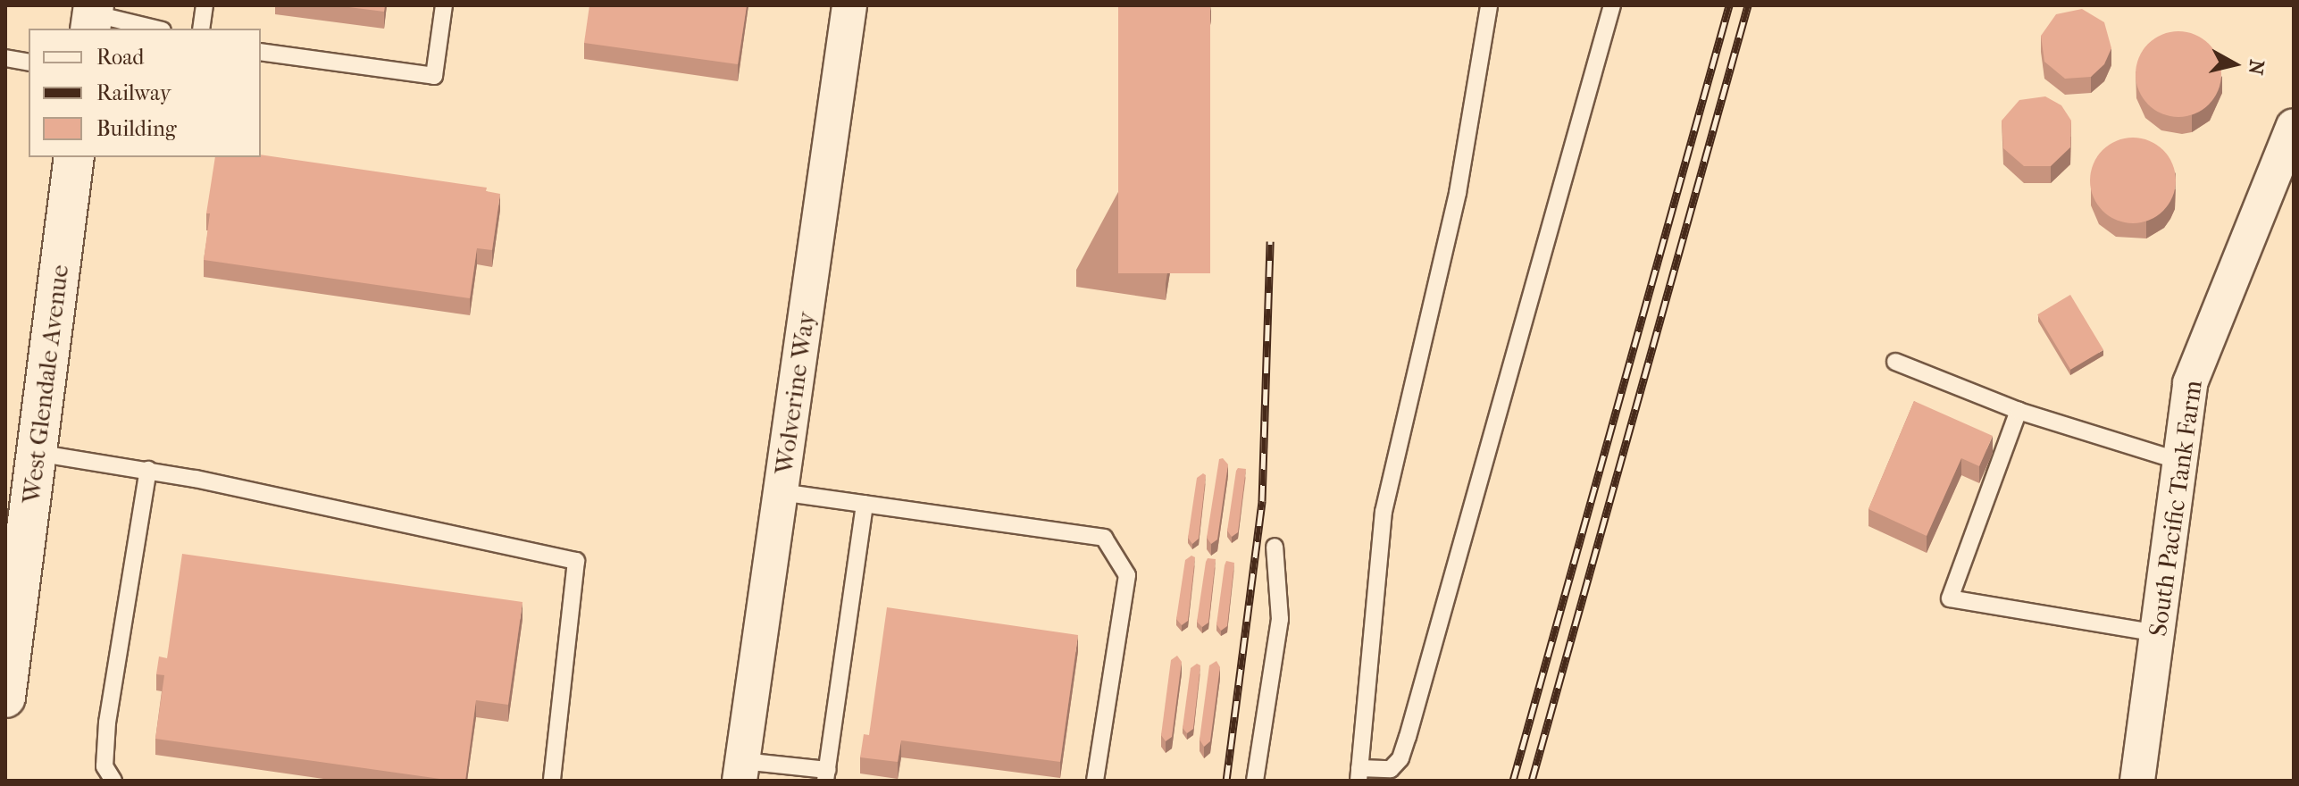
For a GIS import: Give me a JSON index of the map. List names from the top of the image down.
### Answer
{
  "streets": {
    "main road": ["West Glendale Avenue"],
    "street": ["Wolverine Way", "South Pacific Tank Farm"]
  },
  "legend": ["Road", "Railway", "Building"],
  "north": "right"
}
